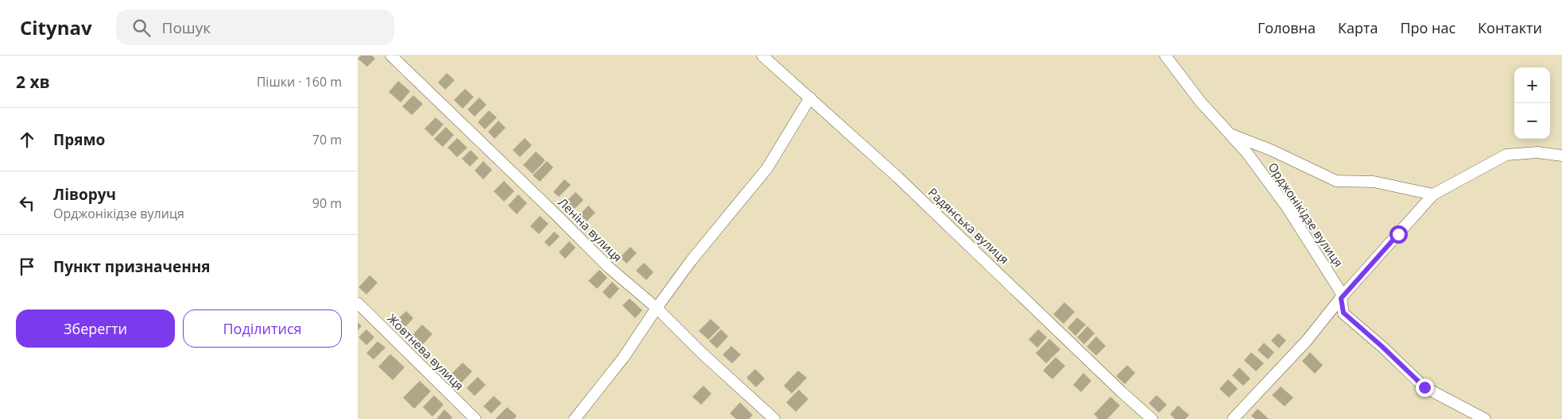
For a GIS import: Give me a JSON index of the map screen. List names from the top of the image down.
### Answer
{
  "streets": {
    "street": [
      "Орджонікідзе вулиця",
      "Радянська вулиця",
      "Леніна вулиця",
      "Жовтнева вулиця"
    ]
  },
  "page": {
    "header": "Citynav",
    "search": "Пошук",
    "nav": [
      "Головна",
      "Карта",
      "Про нас",
      "Контакти"
    ],
    "heading": ["2 хв", "Пішки · 160 m"],
    "map_buttons": ["+", "−"],
    "list": [
      ["Прямо", "70 m"],
      ["Ліворуч", "Орджонікідзе вулиця", "90 m"],
      "Пункт призначення"
    ],
    "buttons": ["Зберегти", "Поділитися"]
  }
}
